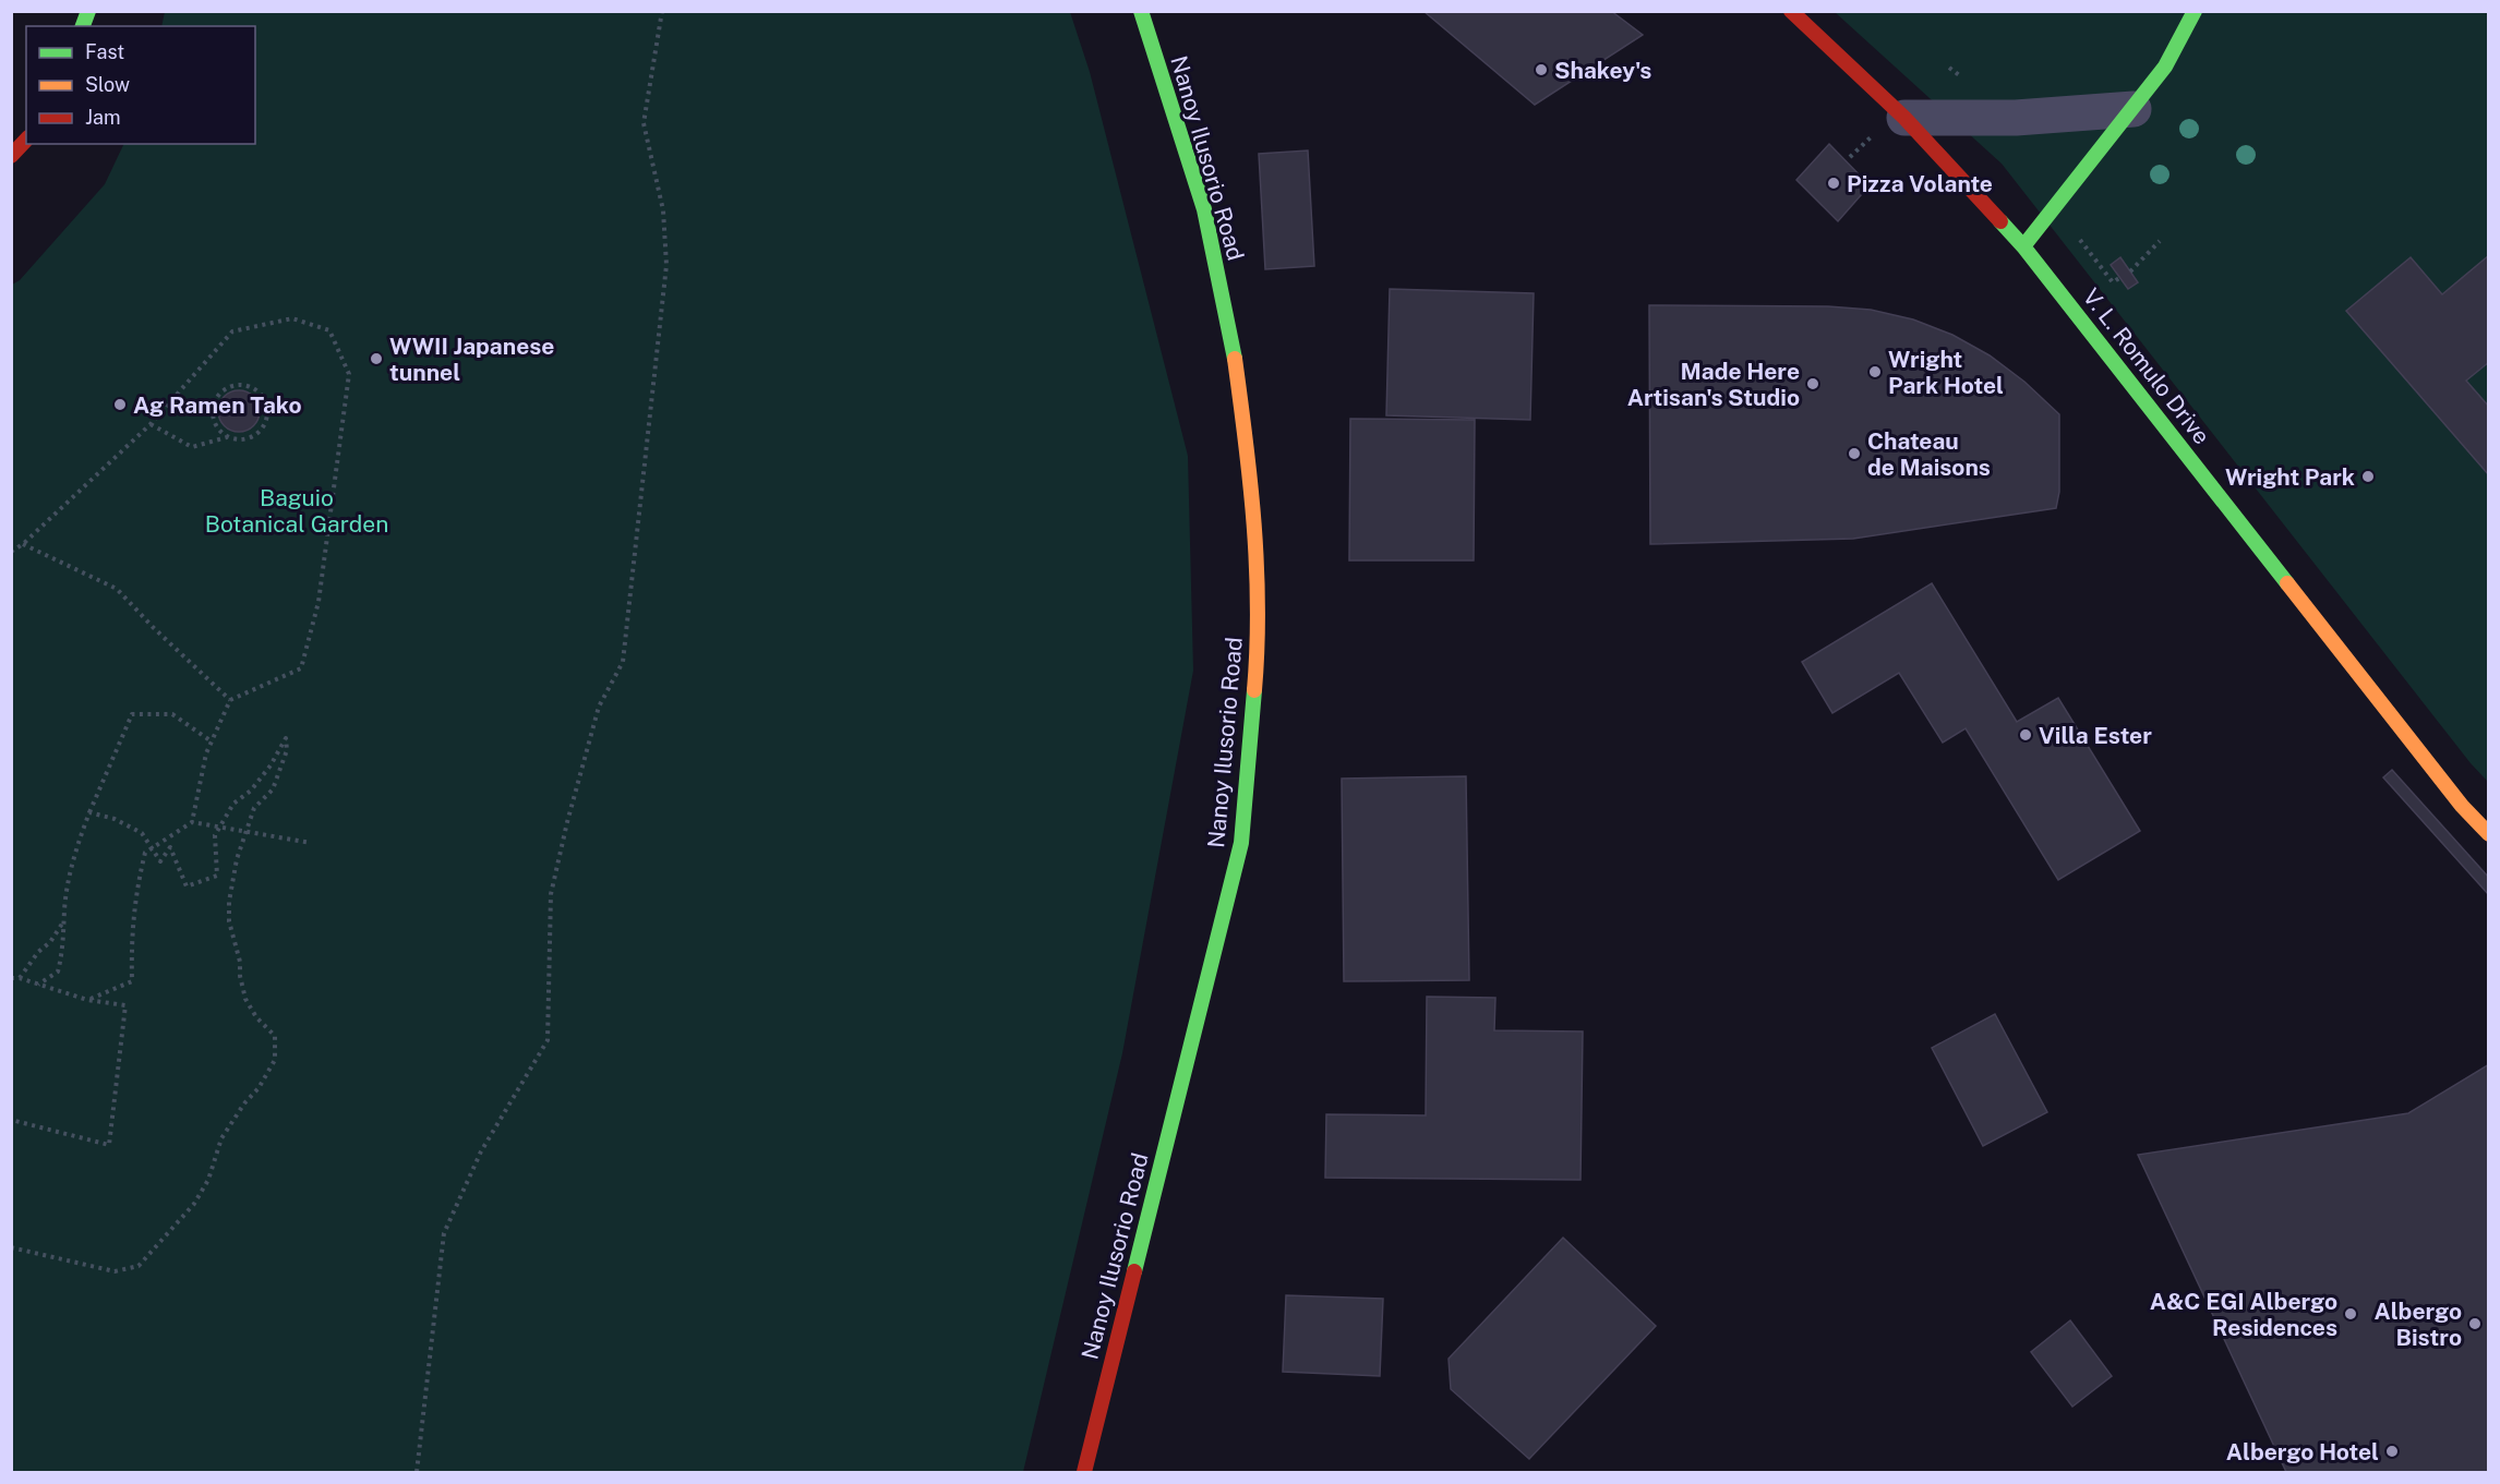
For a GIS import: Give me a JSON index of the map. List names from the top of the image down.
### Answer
{
  "streets": {
    "main road": ["Nanoy Ilusorio Road", "V. L. Romulo Drive"]
  },
  "parks": ["Baguio Botanical Garden"],
  "places": [
    "Shakey's",
    "Pizza Volante",
    "WWII Japanese tunnel",
    "Wright Park Hotel",
    "Made Here Artisan's Studio",
    "Ag Ramen Tako",
    "Chateau de Maisons",
    "Wright Park",
    "Villa Ester",
    "A&C EGI Albergo Residences",
    "Albergo Bistro",
    "Albergo Hotel"
  ],
  "legend": ["Fast", "Slow", "Jam"]
}
